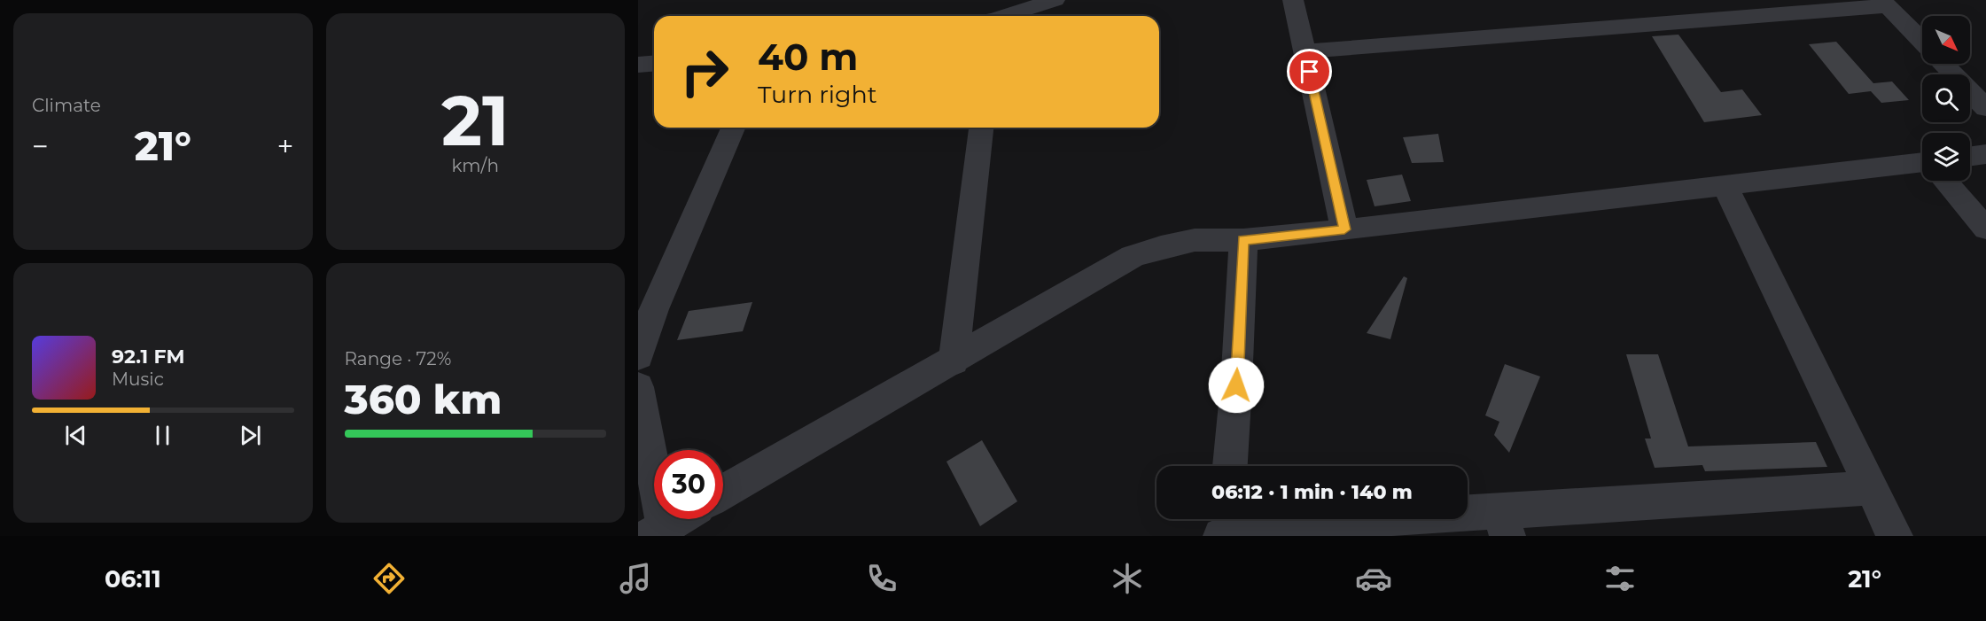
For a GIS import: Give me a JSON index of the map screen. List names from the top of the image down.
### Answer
{
  "north": "bottom right",
  "page": {
    "tile": [
      "Climate",
      ["21", "km/h"],
      ["Range · 72%", "360 km"]
    ],
    "turn": ["40 m", "Turn right"],
    "heat": ["−", "21°", "+"],
    "song": ["92.1 FM", "Music"],
    "limit": "30",
    "trip": "06:12 · 1 min · 140 m",
    "tabs": ["06:11", "21°"]
  }
}
